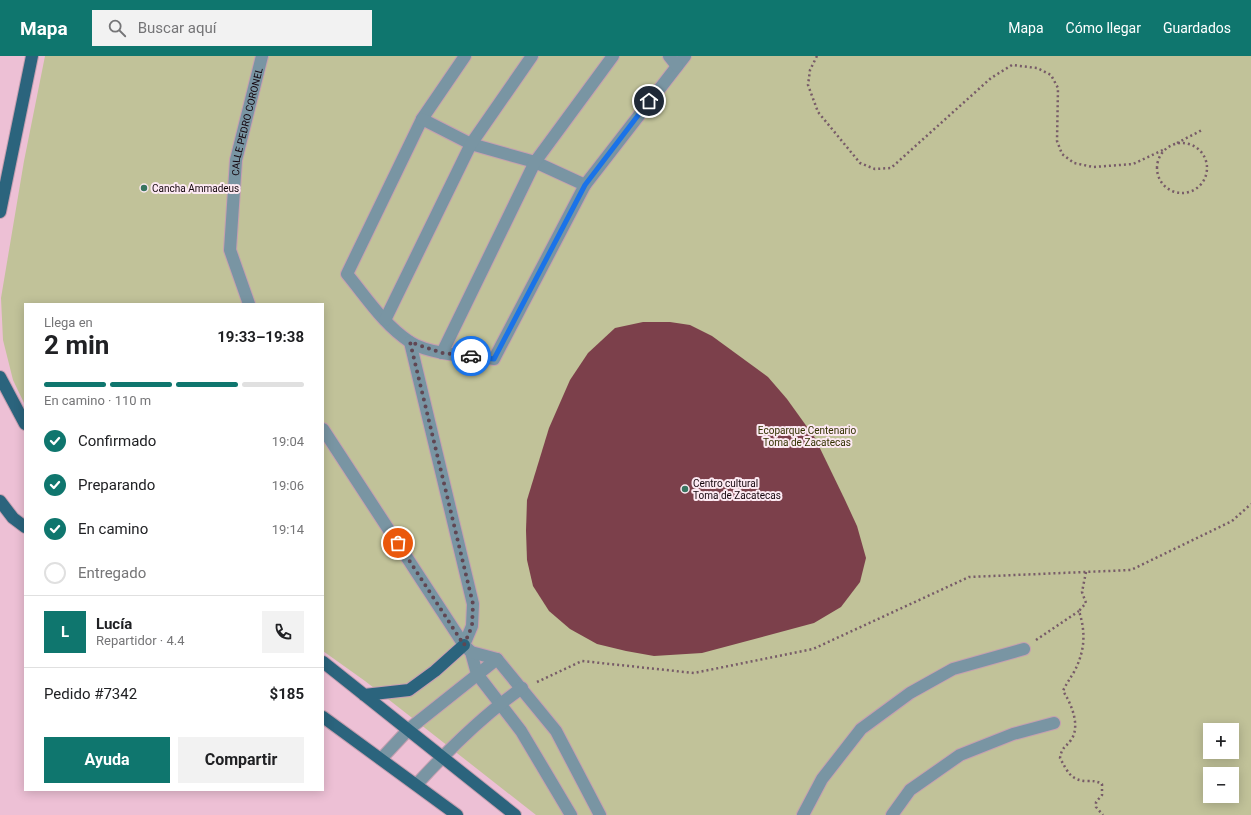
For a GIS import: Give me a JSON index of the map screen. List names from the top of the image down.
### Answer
{
  "streets": {
    "street": ["CALLE PEDRO CORONEL"]
  },
  "parks": ["Ecoparque Centenario Toma de Zacatecas"],
  "places": ["Cancha Ammadeus", "Centro cultural Toma de Zacatecas"],
  "page": {
    "header": "Mapa",
    "search": "Buscar aquí",
    "nav": ["Mapa", "Cómo llegar", "Guardados"],
    "heading": ["2 min", "Llega en", "19:33–19:38"],
    "panel": [
      "Lucía",
      "Repartidor · 4.4",
      "Pedido #7342",
      "$185"
    ],
    "bar": "En camino · 110 m",
    "list": [
      ["Confirmado", "19:04"],
      ["Preparando", "19:06"],
      ["En camino", "19:14"],
      "Entregado"
    ],
    "round": "L",
    "map_buttons": ["+", "−"],
    "buttons": ["Ayuda", "Compartir"]
  }
}
